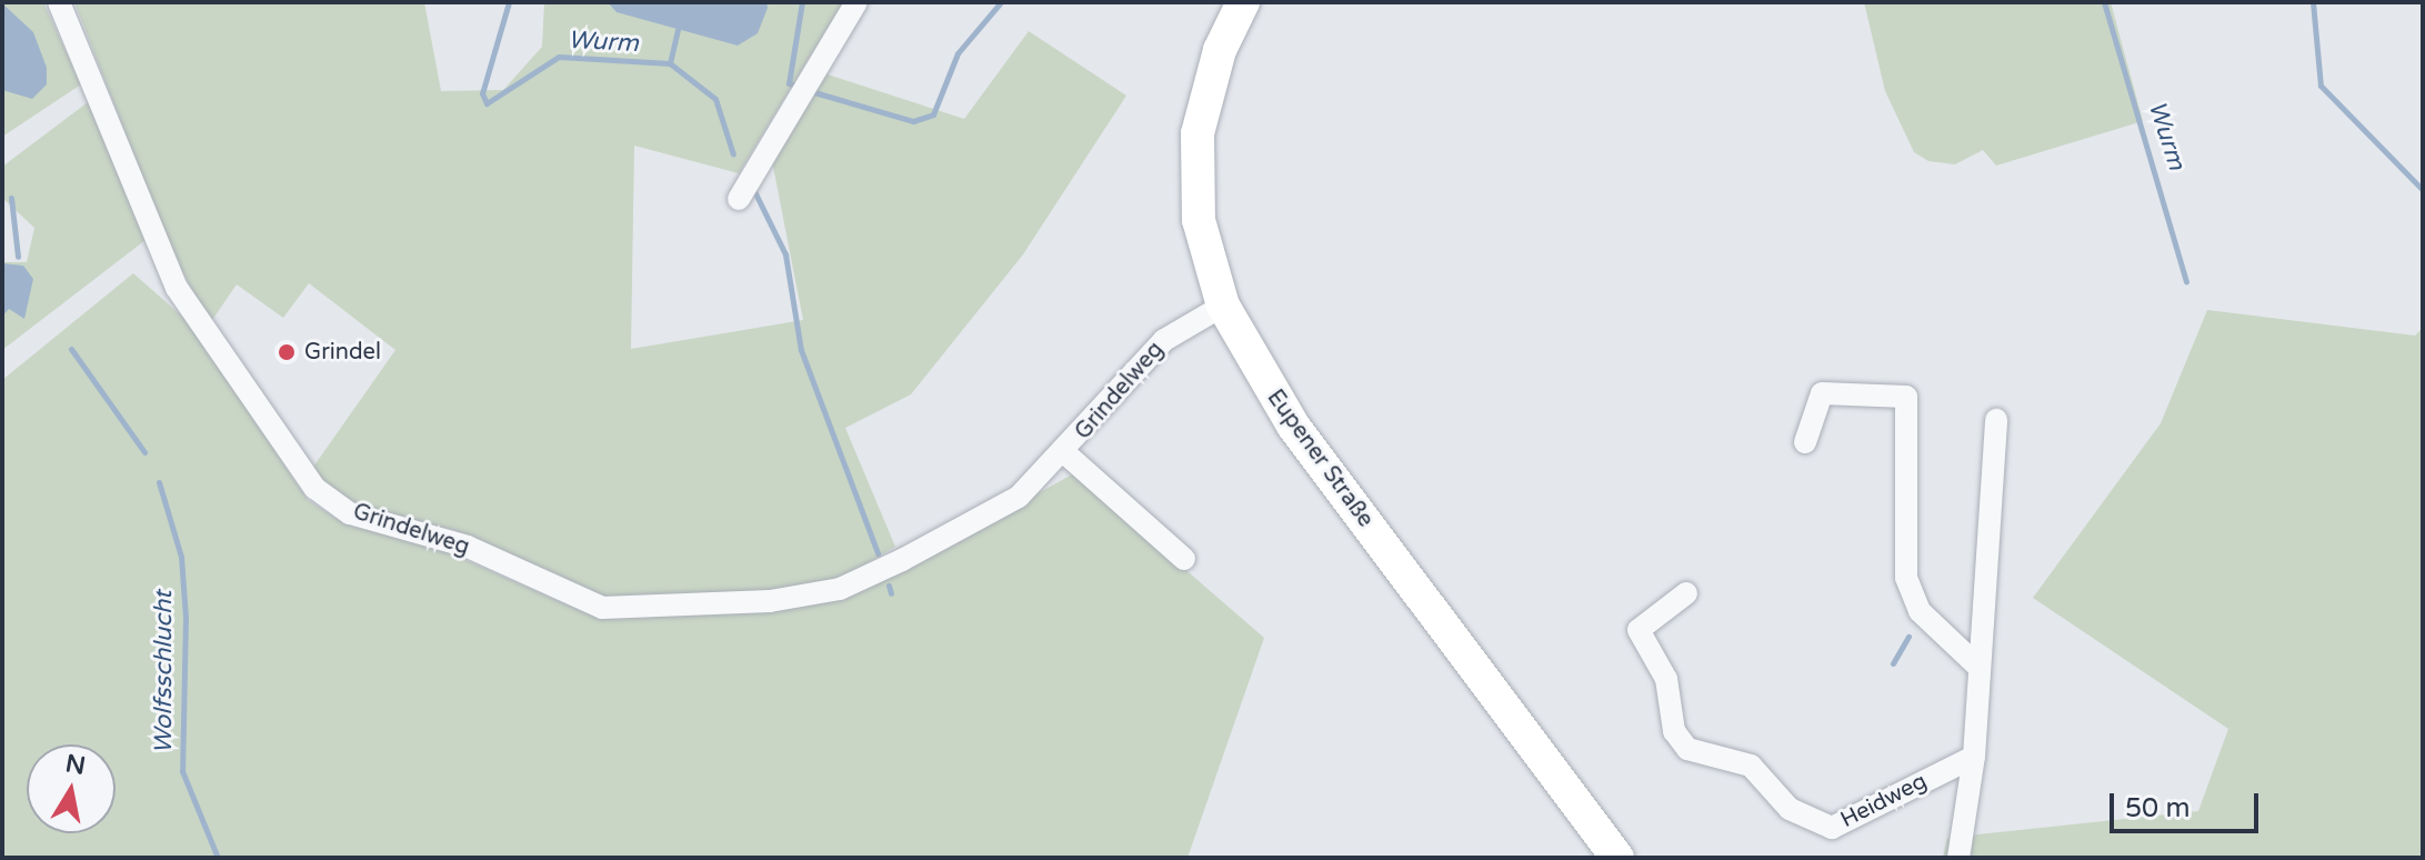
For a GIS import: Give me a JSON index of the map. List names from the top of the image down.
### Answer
{
  "streets": {
    "main road": ["Eupener Straße"],
    "street": ["Grindelweg", "Heidweg"]
  },
  "crossings": [
    ["Grindelweg", "Eupener Straße"]
  ],
  "water": ["Wurm", "Wolfsschlucht"],
  "places": ["Grindel"],
  "scale_bar": "50 m",
  "north": "top"
}
